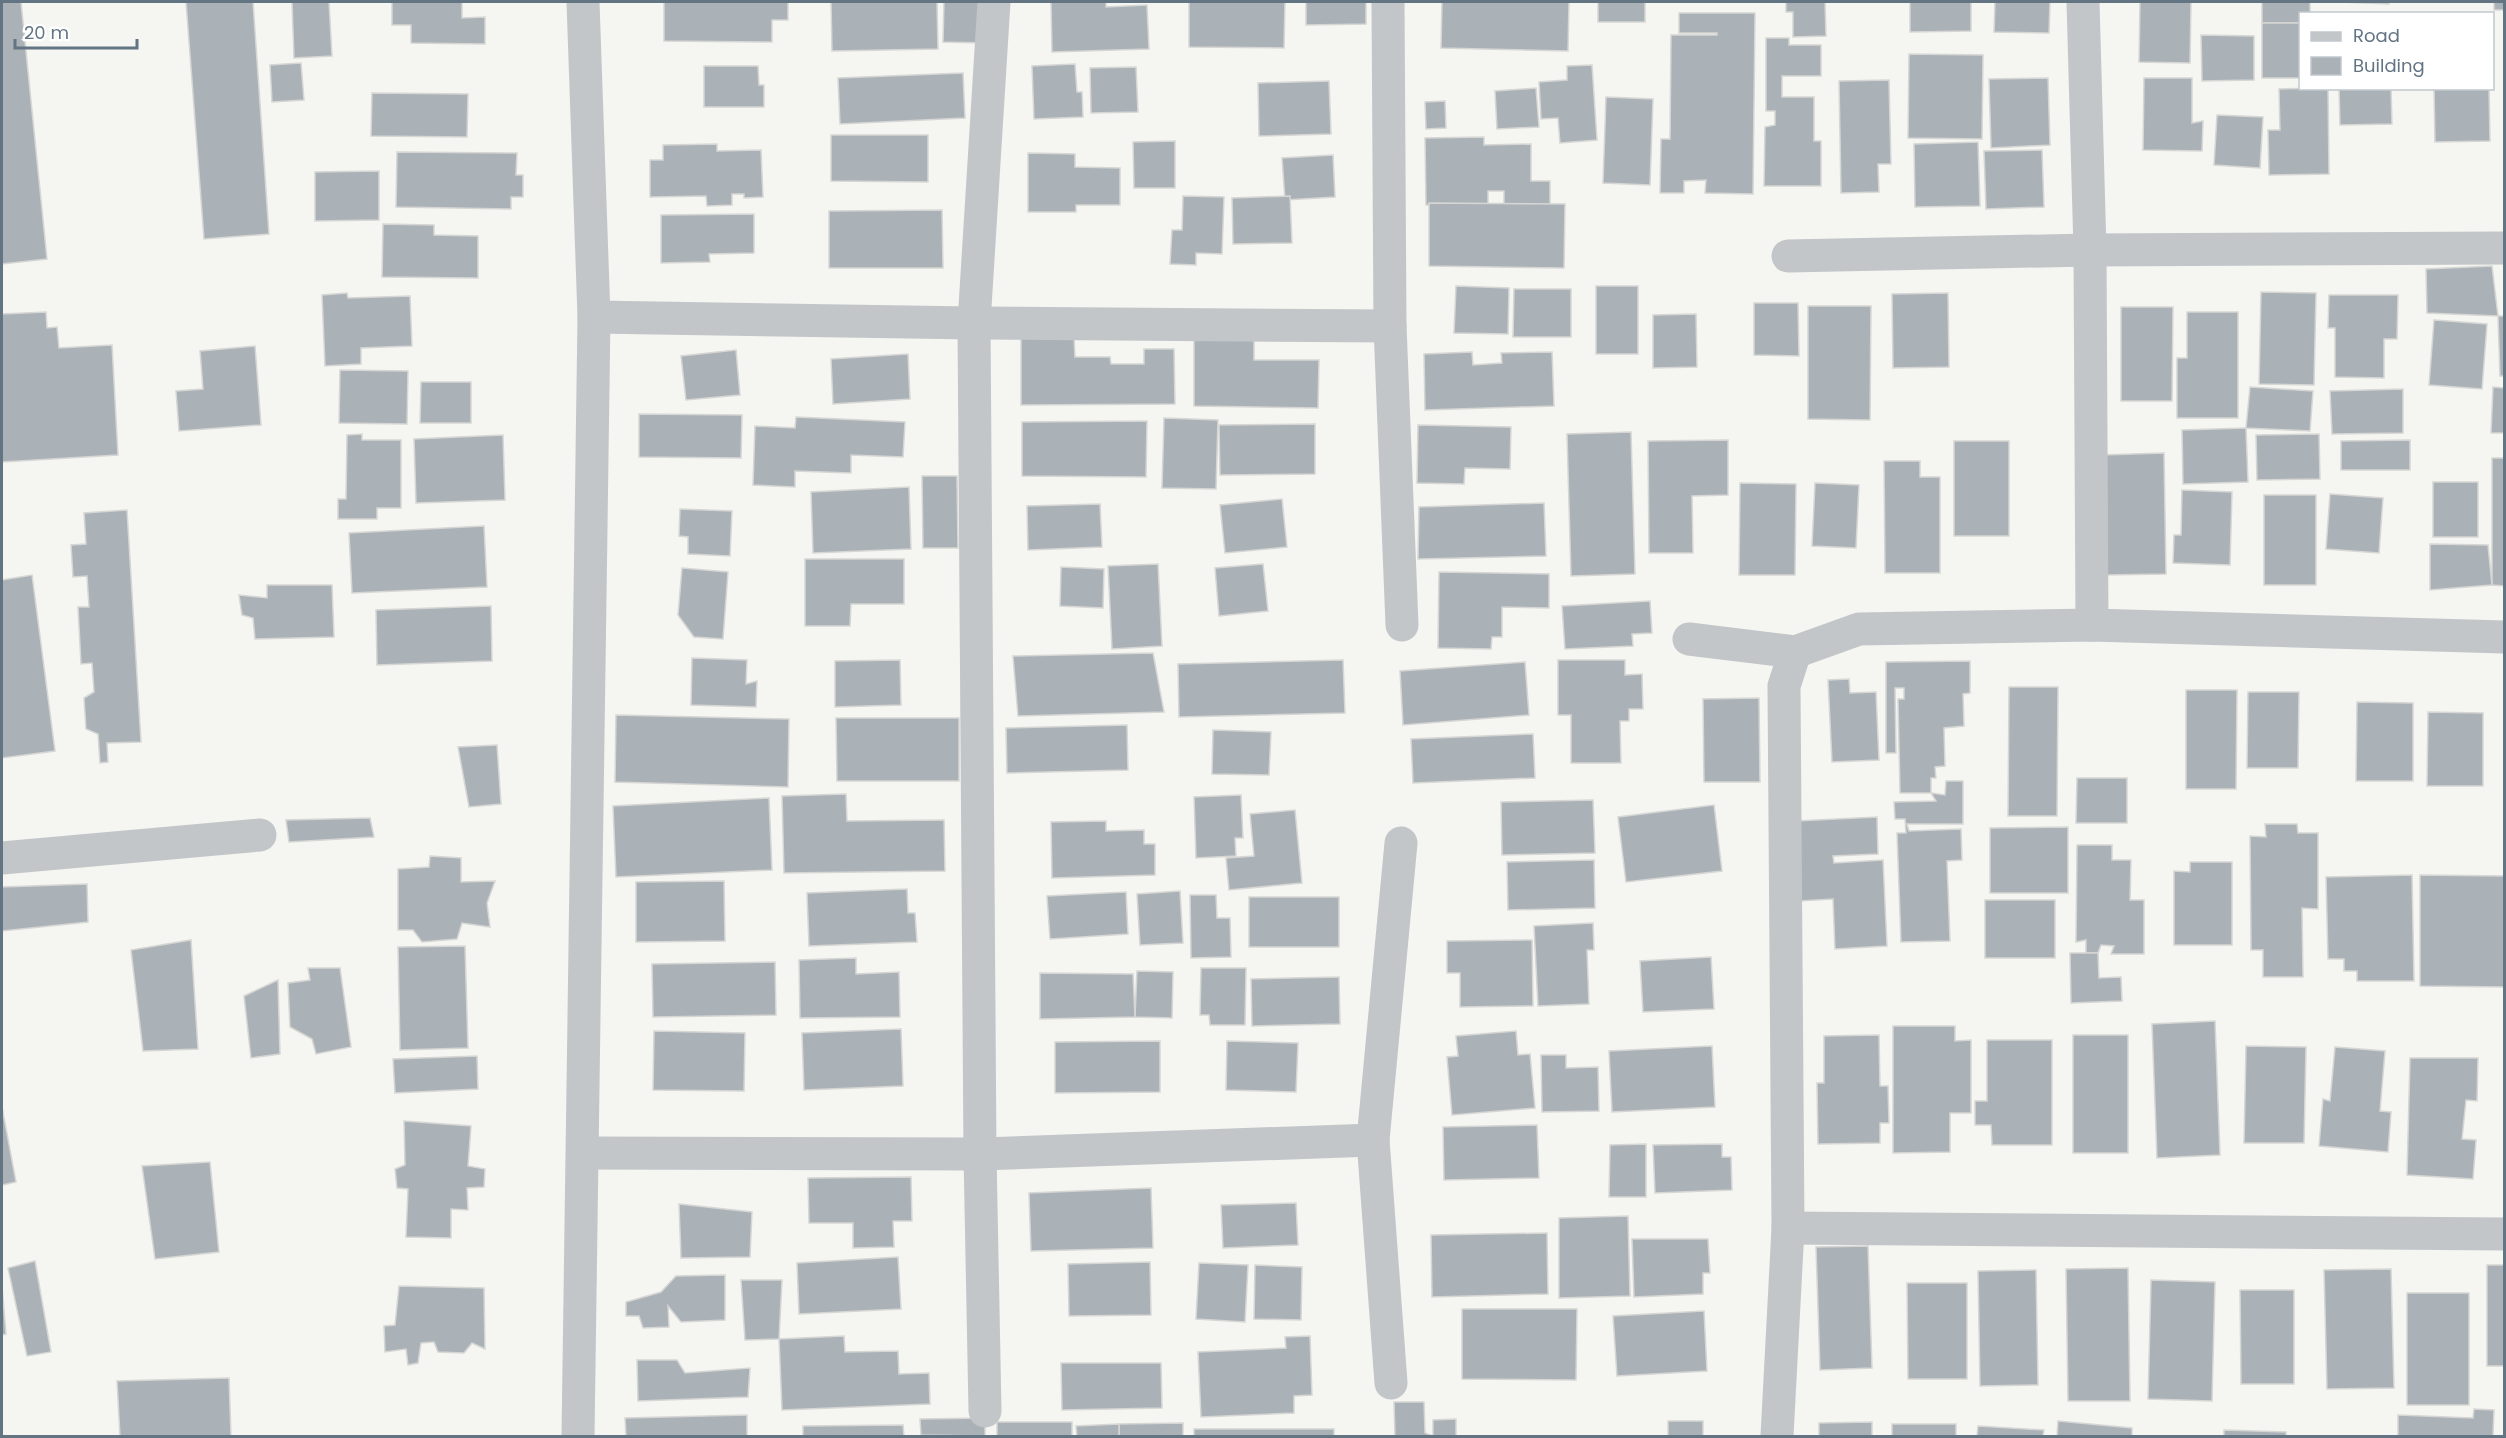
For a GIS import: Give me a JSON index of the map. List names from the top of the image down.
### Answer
{
  "legend": ["Road", "Building"],
  "scale_bar": "20 m"
}
